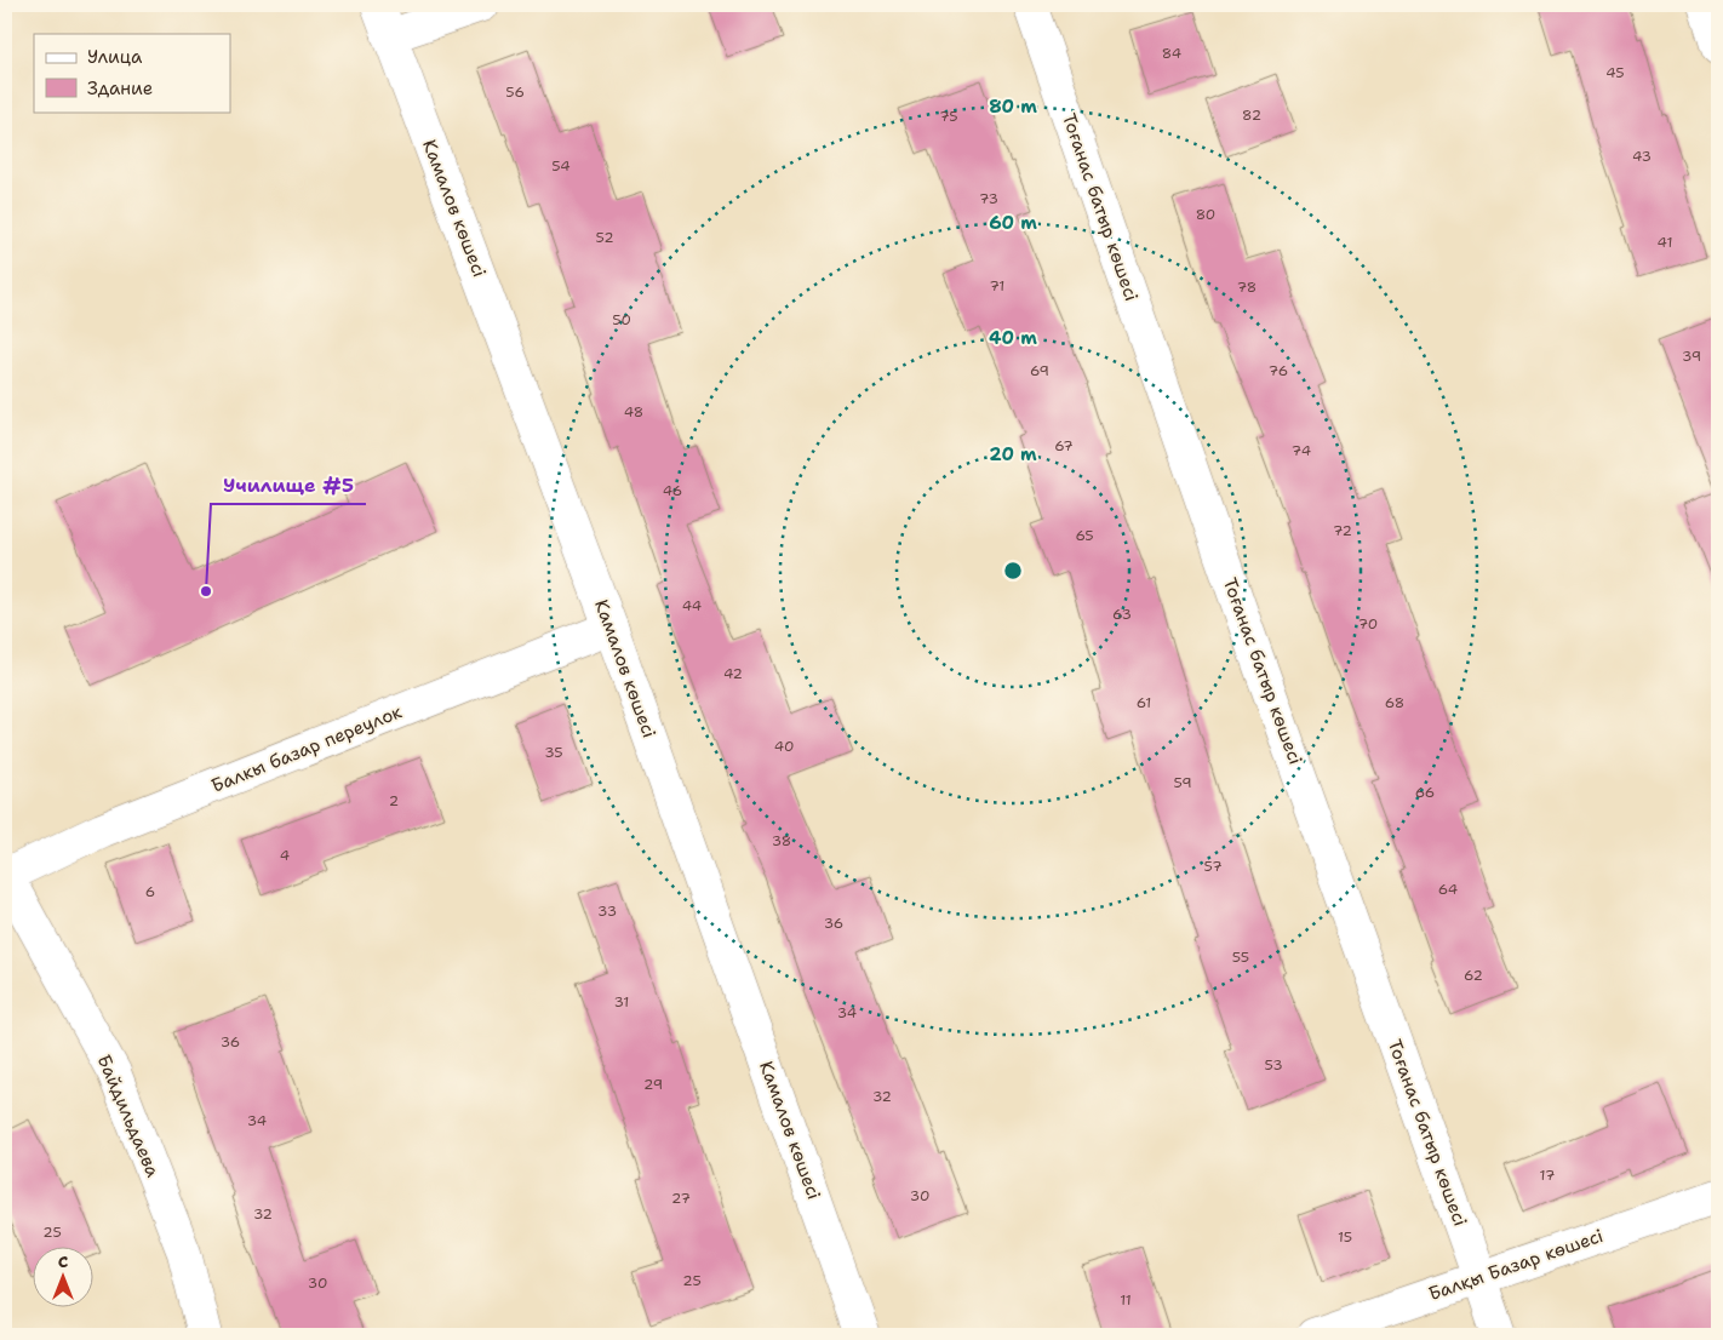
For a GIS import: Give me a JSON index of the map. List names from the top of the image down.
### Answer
{
  "streets": {
    "street": [
      "Тоғанас батыр көшесі",
      "Камалов көшесі",
      "Балкы базар переулок",
      "Байдильдаева",
      "Балқы Базар көшесі"
    ]
  },
  "crossings": [
    ["Тоғанас батыр көшесі", "Балқы Базар көшесі"],
    ["Камалов көшесі", "Балкы базар переулок"],
    ["Балкы базар переулок", "Байдильдаева"]
  ],
  "places": ["Училище #5"],
  "house_numbers": [
    "84",
    "45",
    "56",
    "82",
    "75",
    "43",
    "54",
    "73",
    "80",
    "52",
    "41",
    "71",
    "78",
    "50",
    "39",
    "69",
    "76",
    "48",
    "67",
    "74",
    "46",
    "72",
    "65",
    "44",
    "63",
    "70",
    "42",
    "61",
    "68",
    "40",
    "35",
    "59",
    "66",
    "2",
    "38",
    "4",
    "57",
    "64",
    "6",
    "33",
    "36",
    "55",
    "62",
    "31",
    "34",
    "36",
    "53",
    "29",
    "32",
    "34",
    "17",
    "30",
    "27",
    "32",
    "25",
    "15",
    "25",
    "30",
    "11"
  ],
  "legend": ["Улица", "Здание"],
  "north": "top",
  "rings": [
    "80 m",
    "60 m",
    "40 m",
    "20 m"
  ]
}
